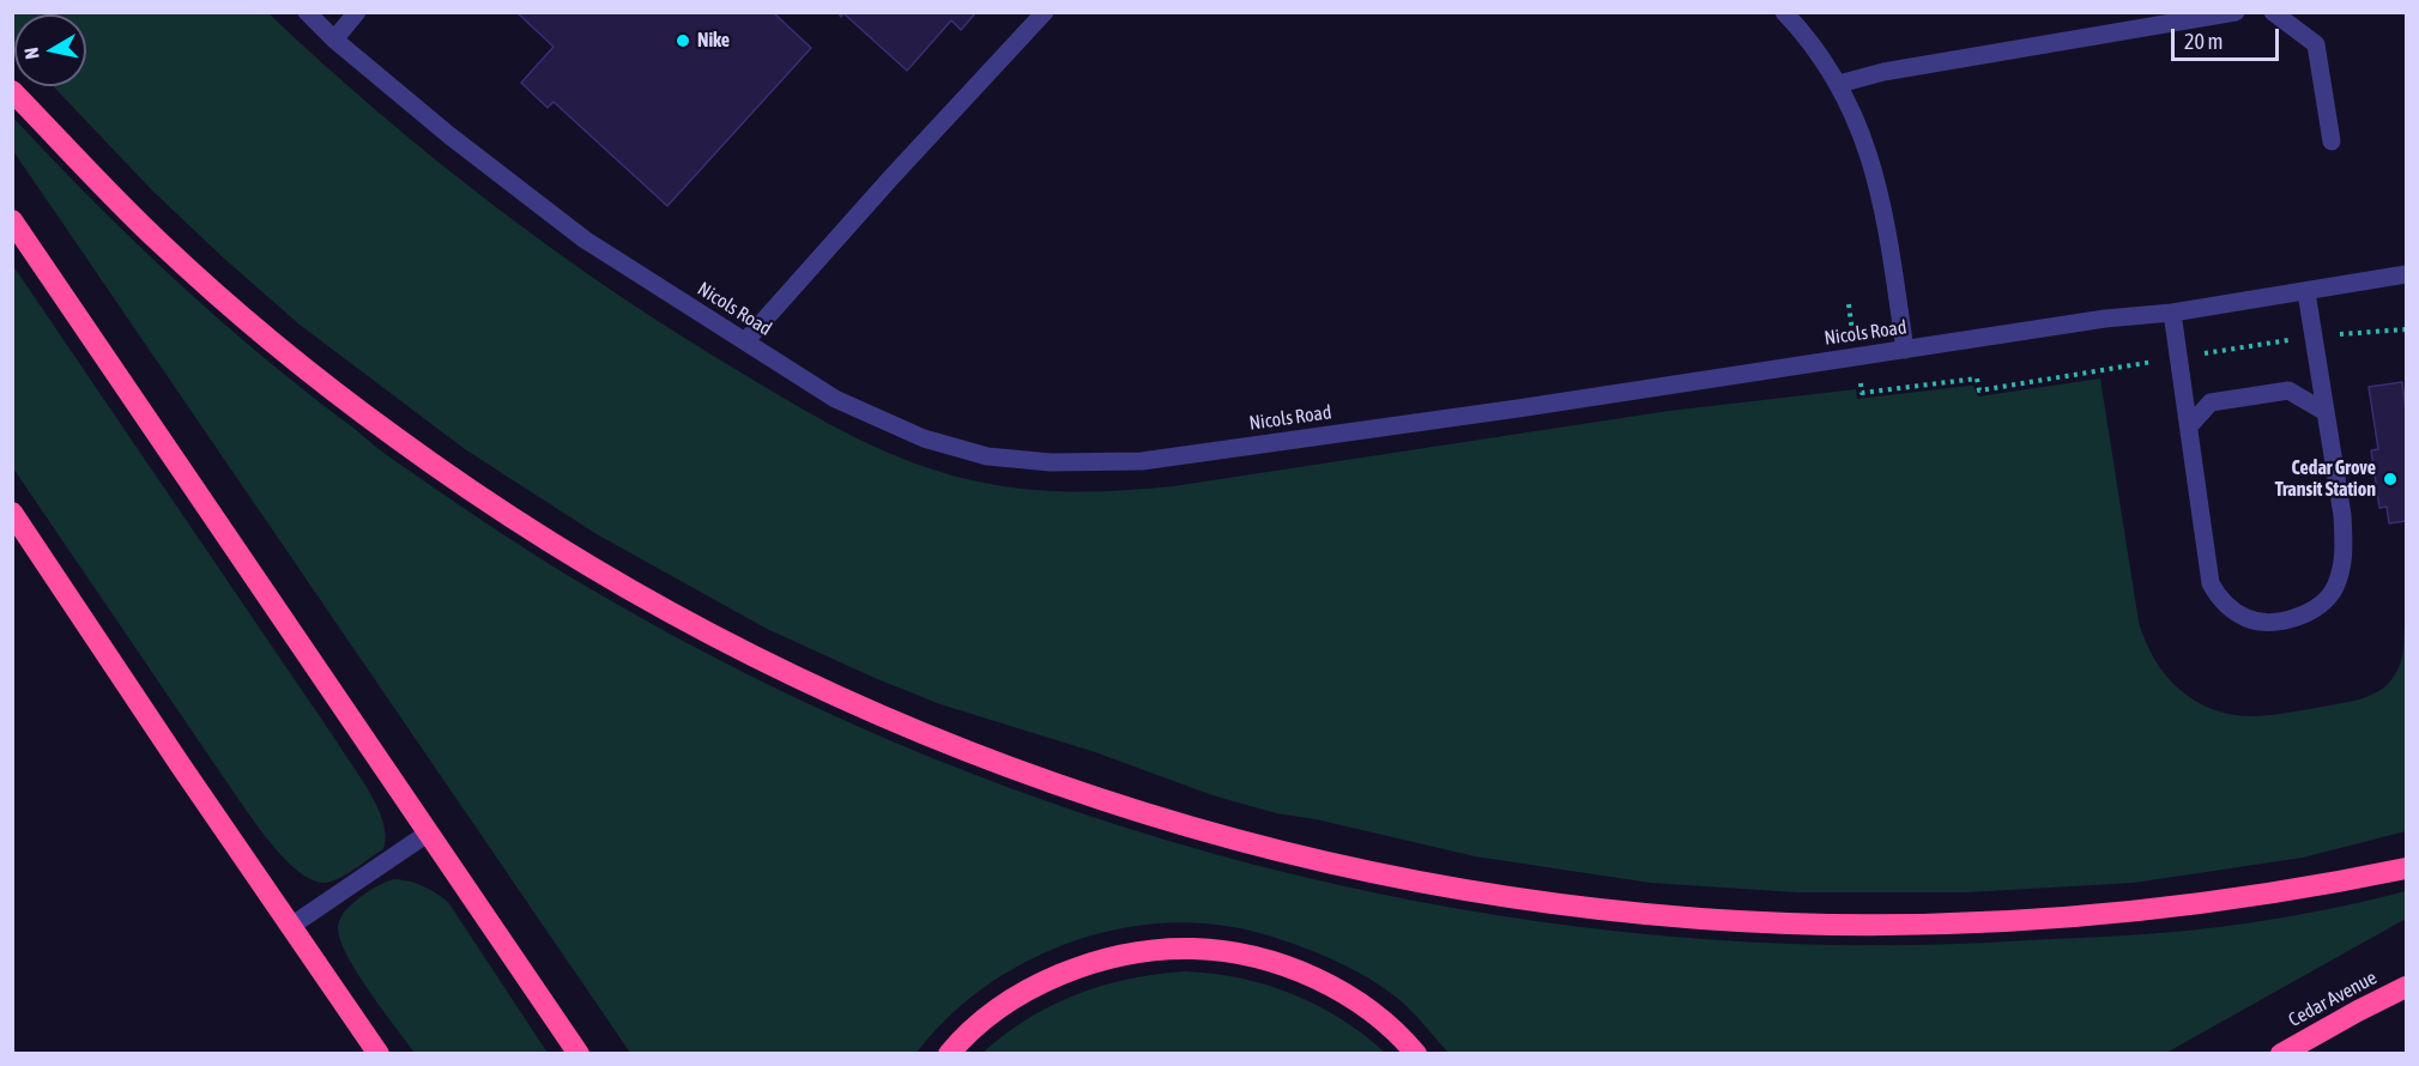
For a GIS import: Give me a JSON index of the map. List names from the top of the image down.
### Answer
{
  "streets": {
    "highway": ["Cedar Avenue"],
    "street": ["Nicols Road"]
  },
  "places": ["Nike", "Cedar Grove Transit Station"],
  "scale_bar": "20 m",
  "north": "left"
}
